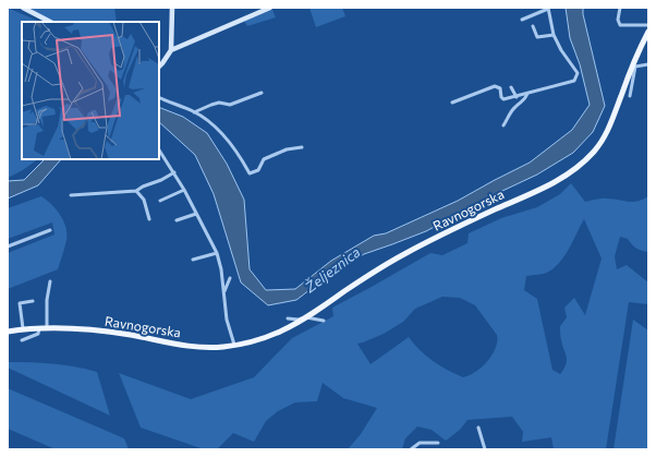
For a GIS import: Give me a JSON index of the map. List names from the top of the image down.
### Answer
{
  "streets": {
    "main road": ["Ravnogorska"]
  },
  "water": ["Željeznica"]
}
